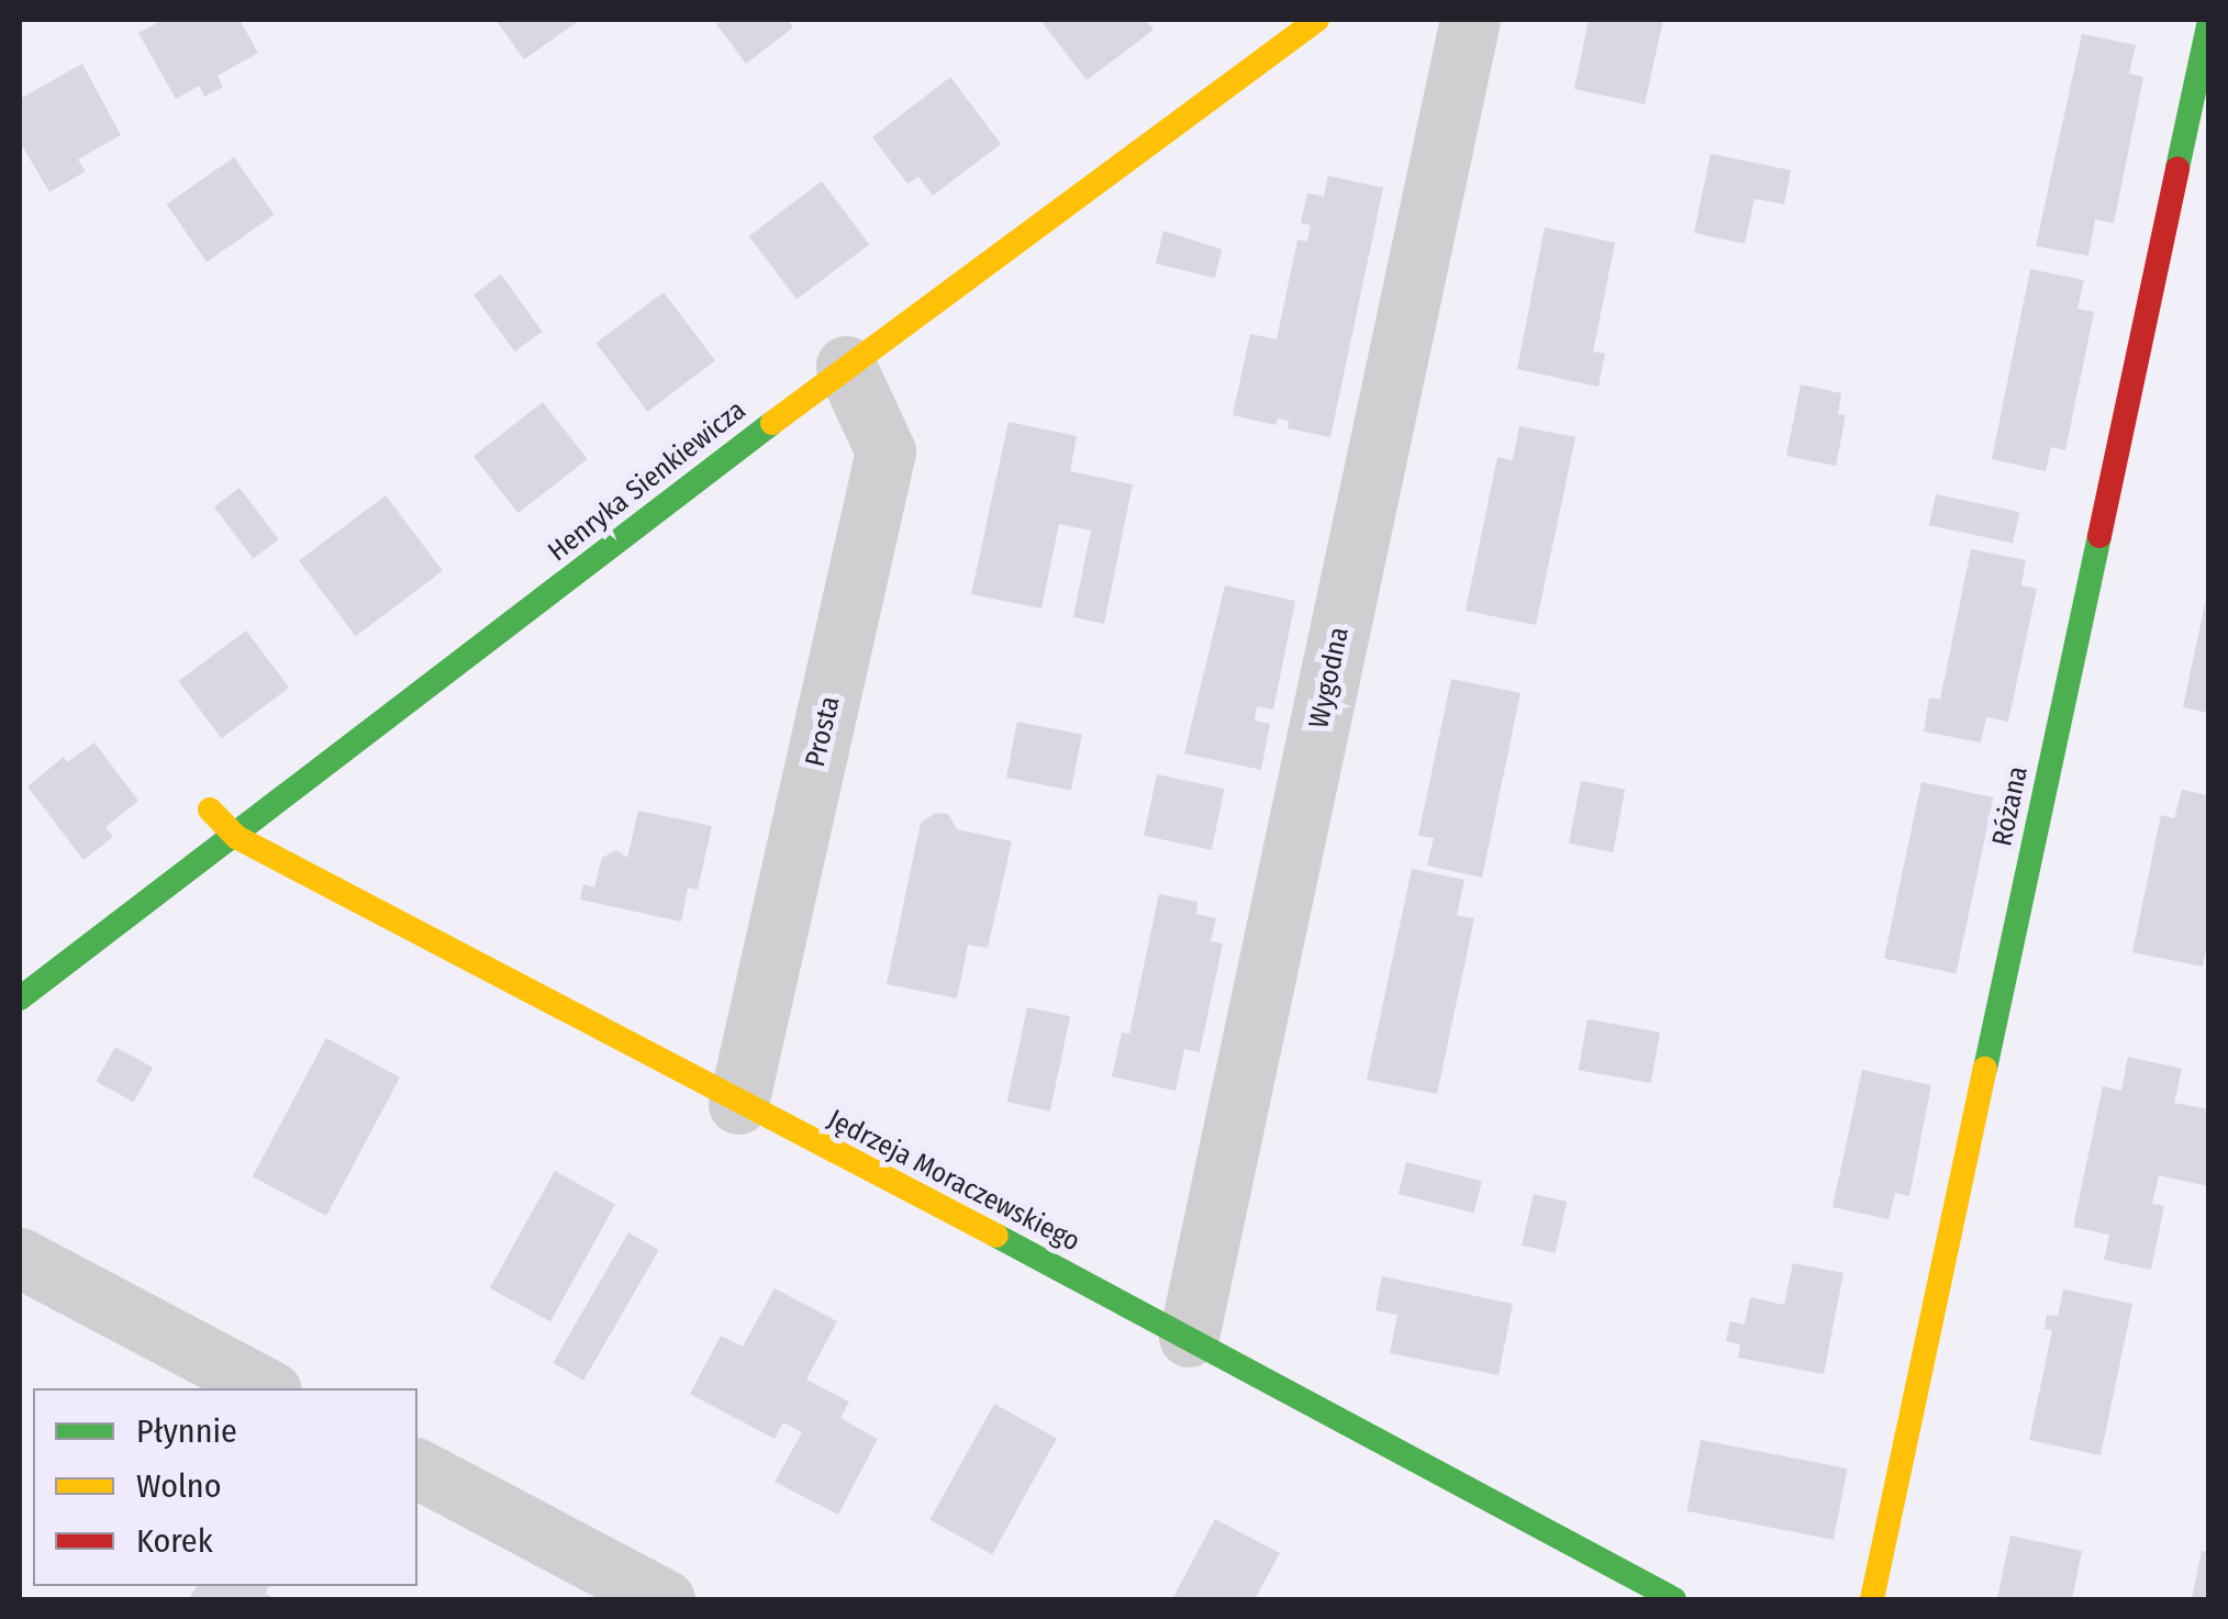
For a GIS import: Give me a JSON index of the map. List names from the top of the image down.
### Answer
{
  "streets": {
    "street": [
      "Henryka Sienkiewicza",
      "Wygodna",
      "Prosta",
      "Różana",
      "Jędrzeja Moraczewskiego"
    ]
  },
  "crossings": [
    ["Henryka Sienkiewicza", "Prosta"],
    ["Henryka Sienkiewicza", "Jędrzeja Moraczewskiego"],
    ["Wygodna", "Jędrzeja Moraczewskiego"],
    ["Prosta", "Jędrzeja Moraczewskiego"]
  ],
  "legend": ["Płynnie", "Wolno", "Korek"]
}
